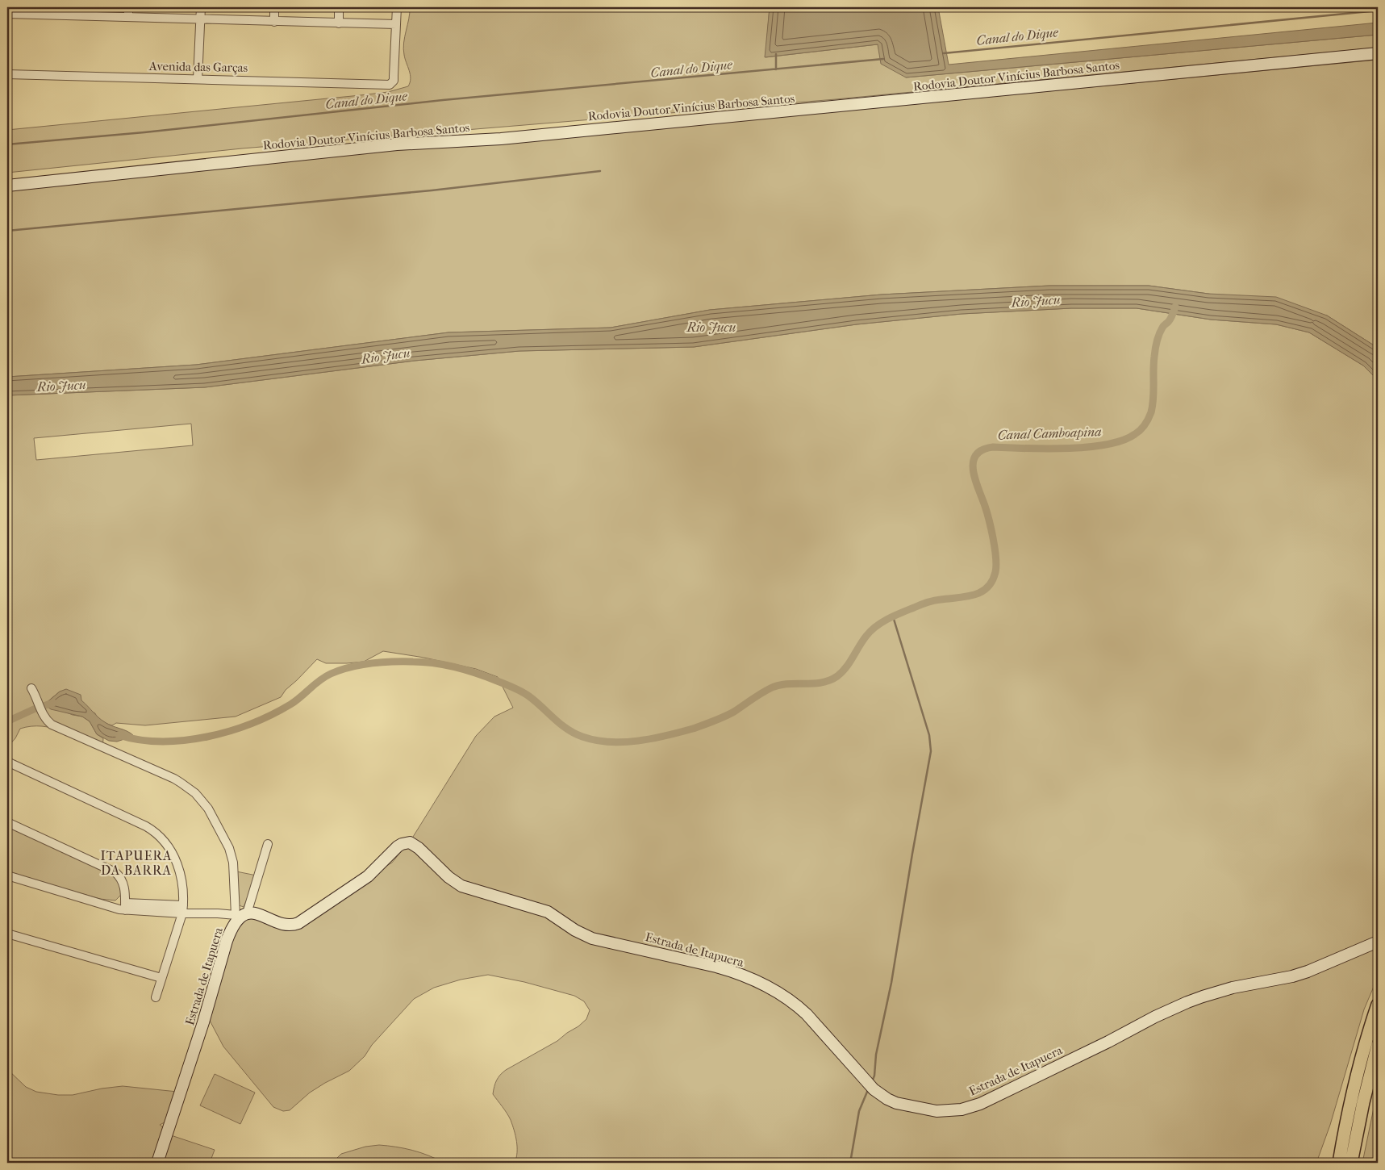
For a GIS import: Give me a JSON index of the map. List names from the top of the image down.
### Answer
{
  "streets": {
    "street": ["Avenida das Garças", "Rodovia Doutor Vinícius Barbosa Santos", "Estrada de Itapuera"]
  },
  "districts": ["ITAPUERA DA BARRA"],
  "water": ["Canal do Dique", "Rio Jucu", "Canal Camboapina"]
}
